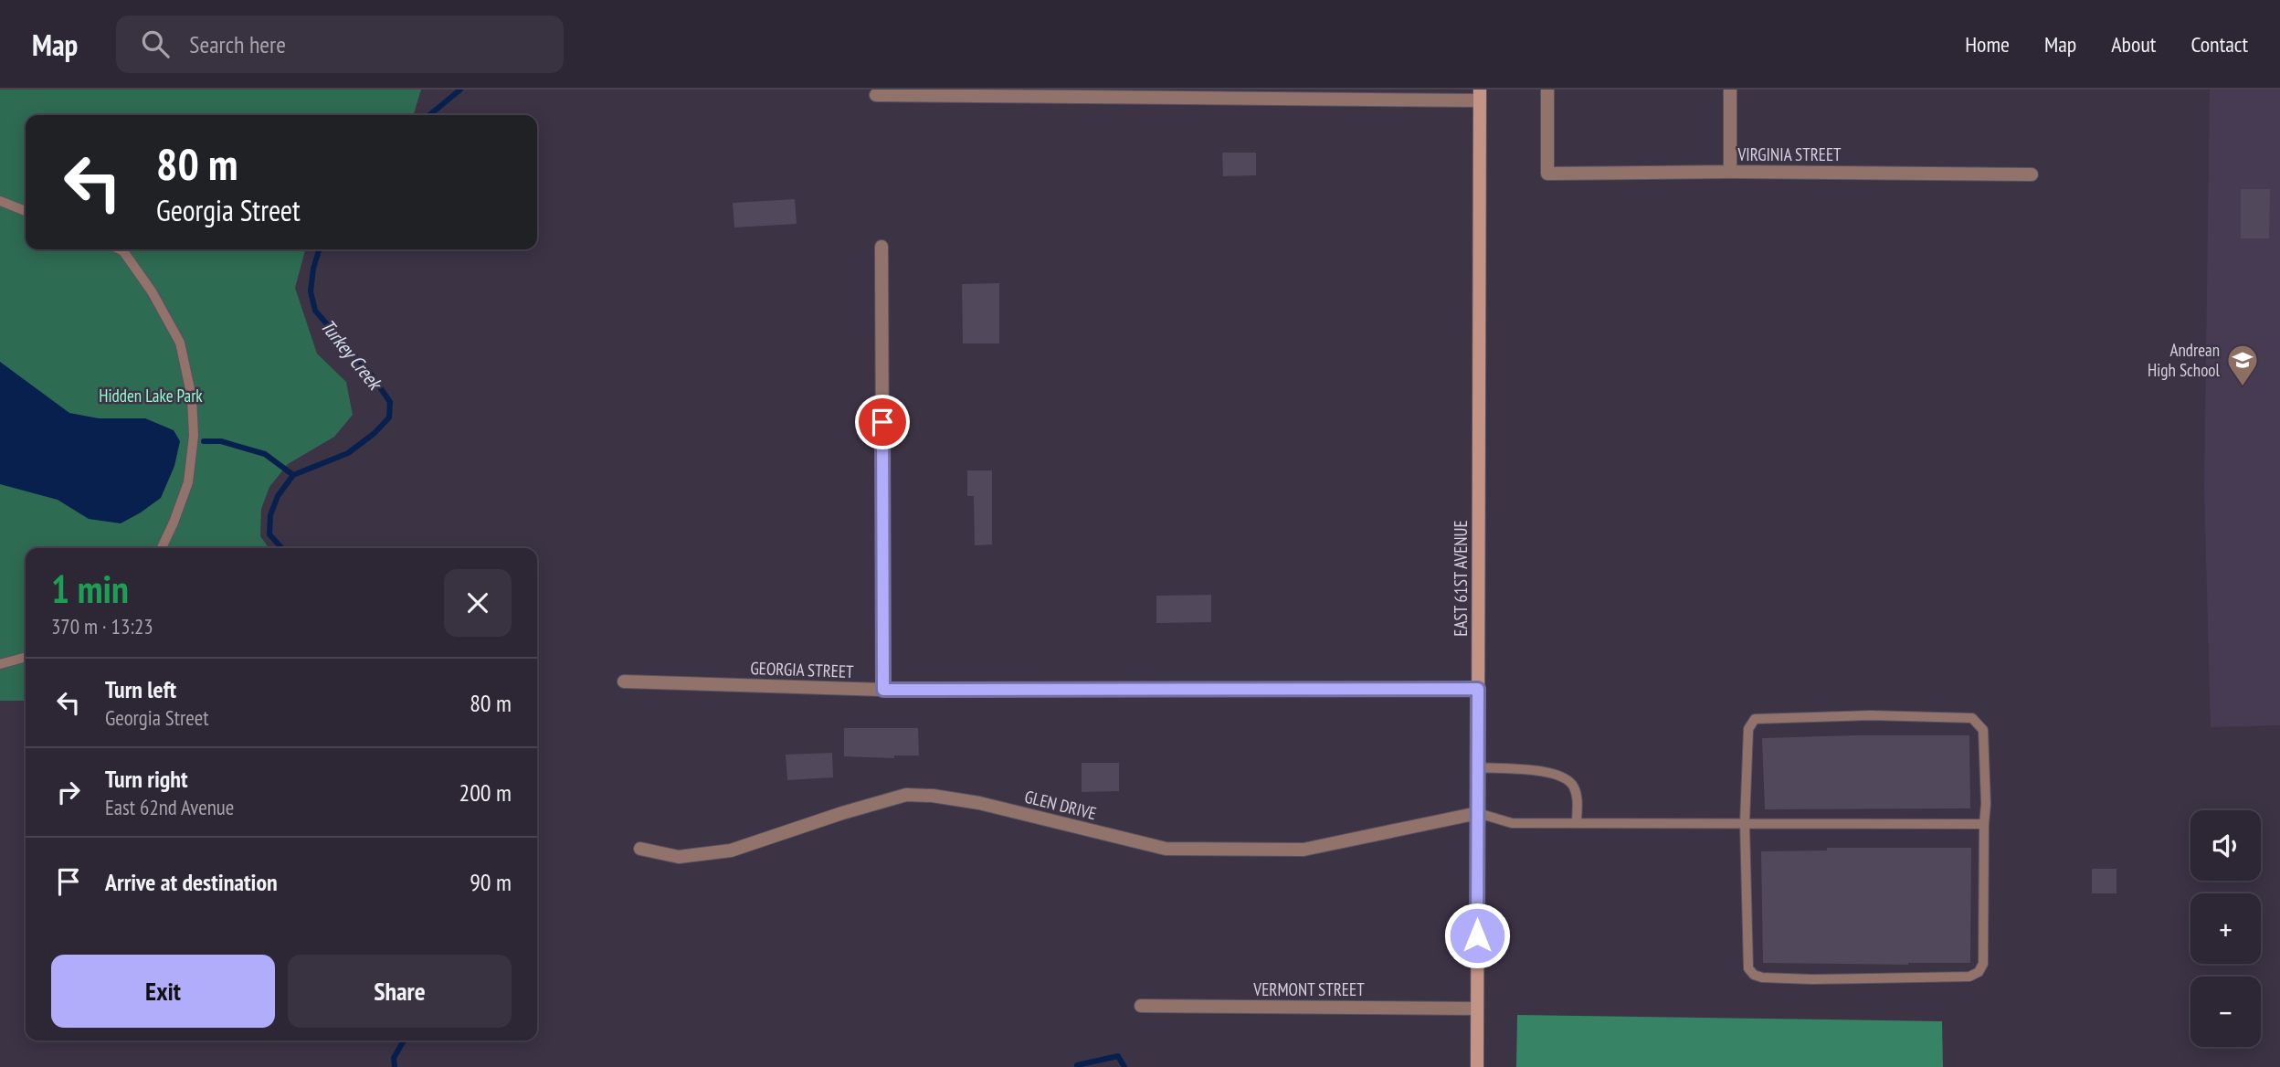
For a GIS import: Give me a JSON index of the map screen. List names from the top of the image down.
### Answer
{
  "streets": {
    "main road": ["EAST 61ST AVENUE"],
    "street": [
      "VIRGINIA STREET",
      "GEORGIA STREET",
      "GLEN DRIVE",
      "VERMONT STREET"
    ]
  },
  "crossings": [
    ["EAST 61ST AVENUE", "GEORGIA STREET"],
    ["EAST 61ST AVENUE", "GLEN DRIVE"],
    ["EAST 61ST AVENUE", "VERMONT STREET"]
  ],
  "water": ["Turkey Creek"],
  "parks": ["Hidden Lake Park"],
  "places": {
    "school or university": ["Andrean High School"]
  },
  "page": {
    "header": "Map",
    "search": "Search here",
    "nav": [
      "Home",
      "Map",
      "About",
      "Contact"
    ],
    "turn": ["80 m", "Georgia Street"],
    "heading": ["1 min", "370 m · 13:23"],
    "list": [
      {
        "name": "Turn left",
        "note": "Georgia Street",
        "value": "80 m"
      },
      {
        "name": "Turn right",
        "note": "East 62nd Avenue",
        "value": "200 m"
      },
      {
        "name": "Arrive at destination",
        "value": "90 m"
      }
    ],
    "map_buttons": ["+", "−"],
    "buttons": ["Exit", "Share"]
  }
}
